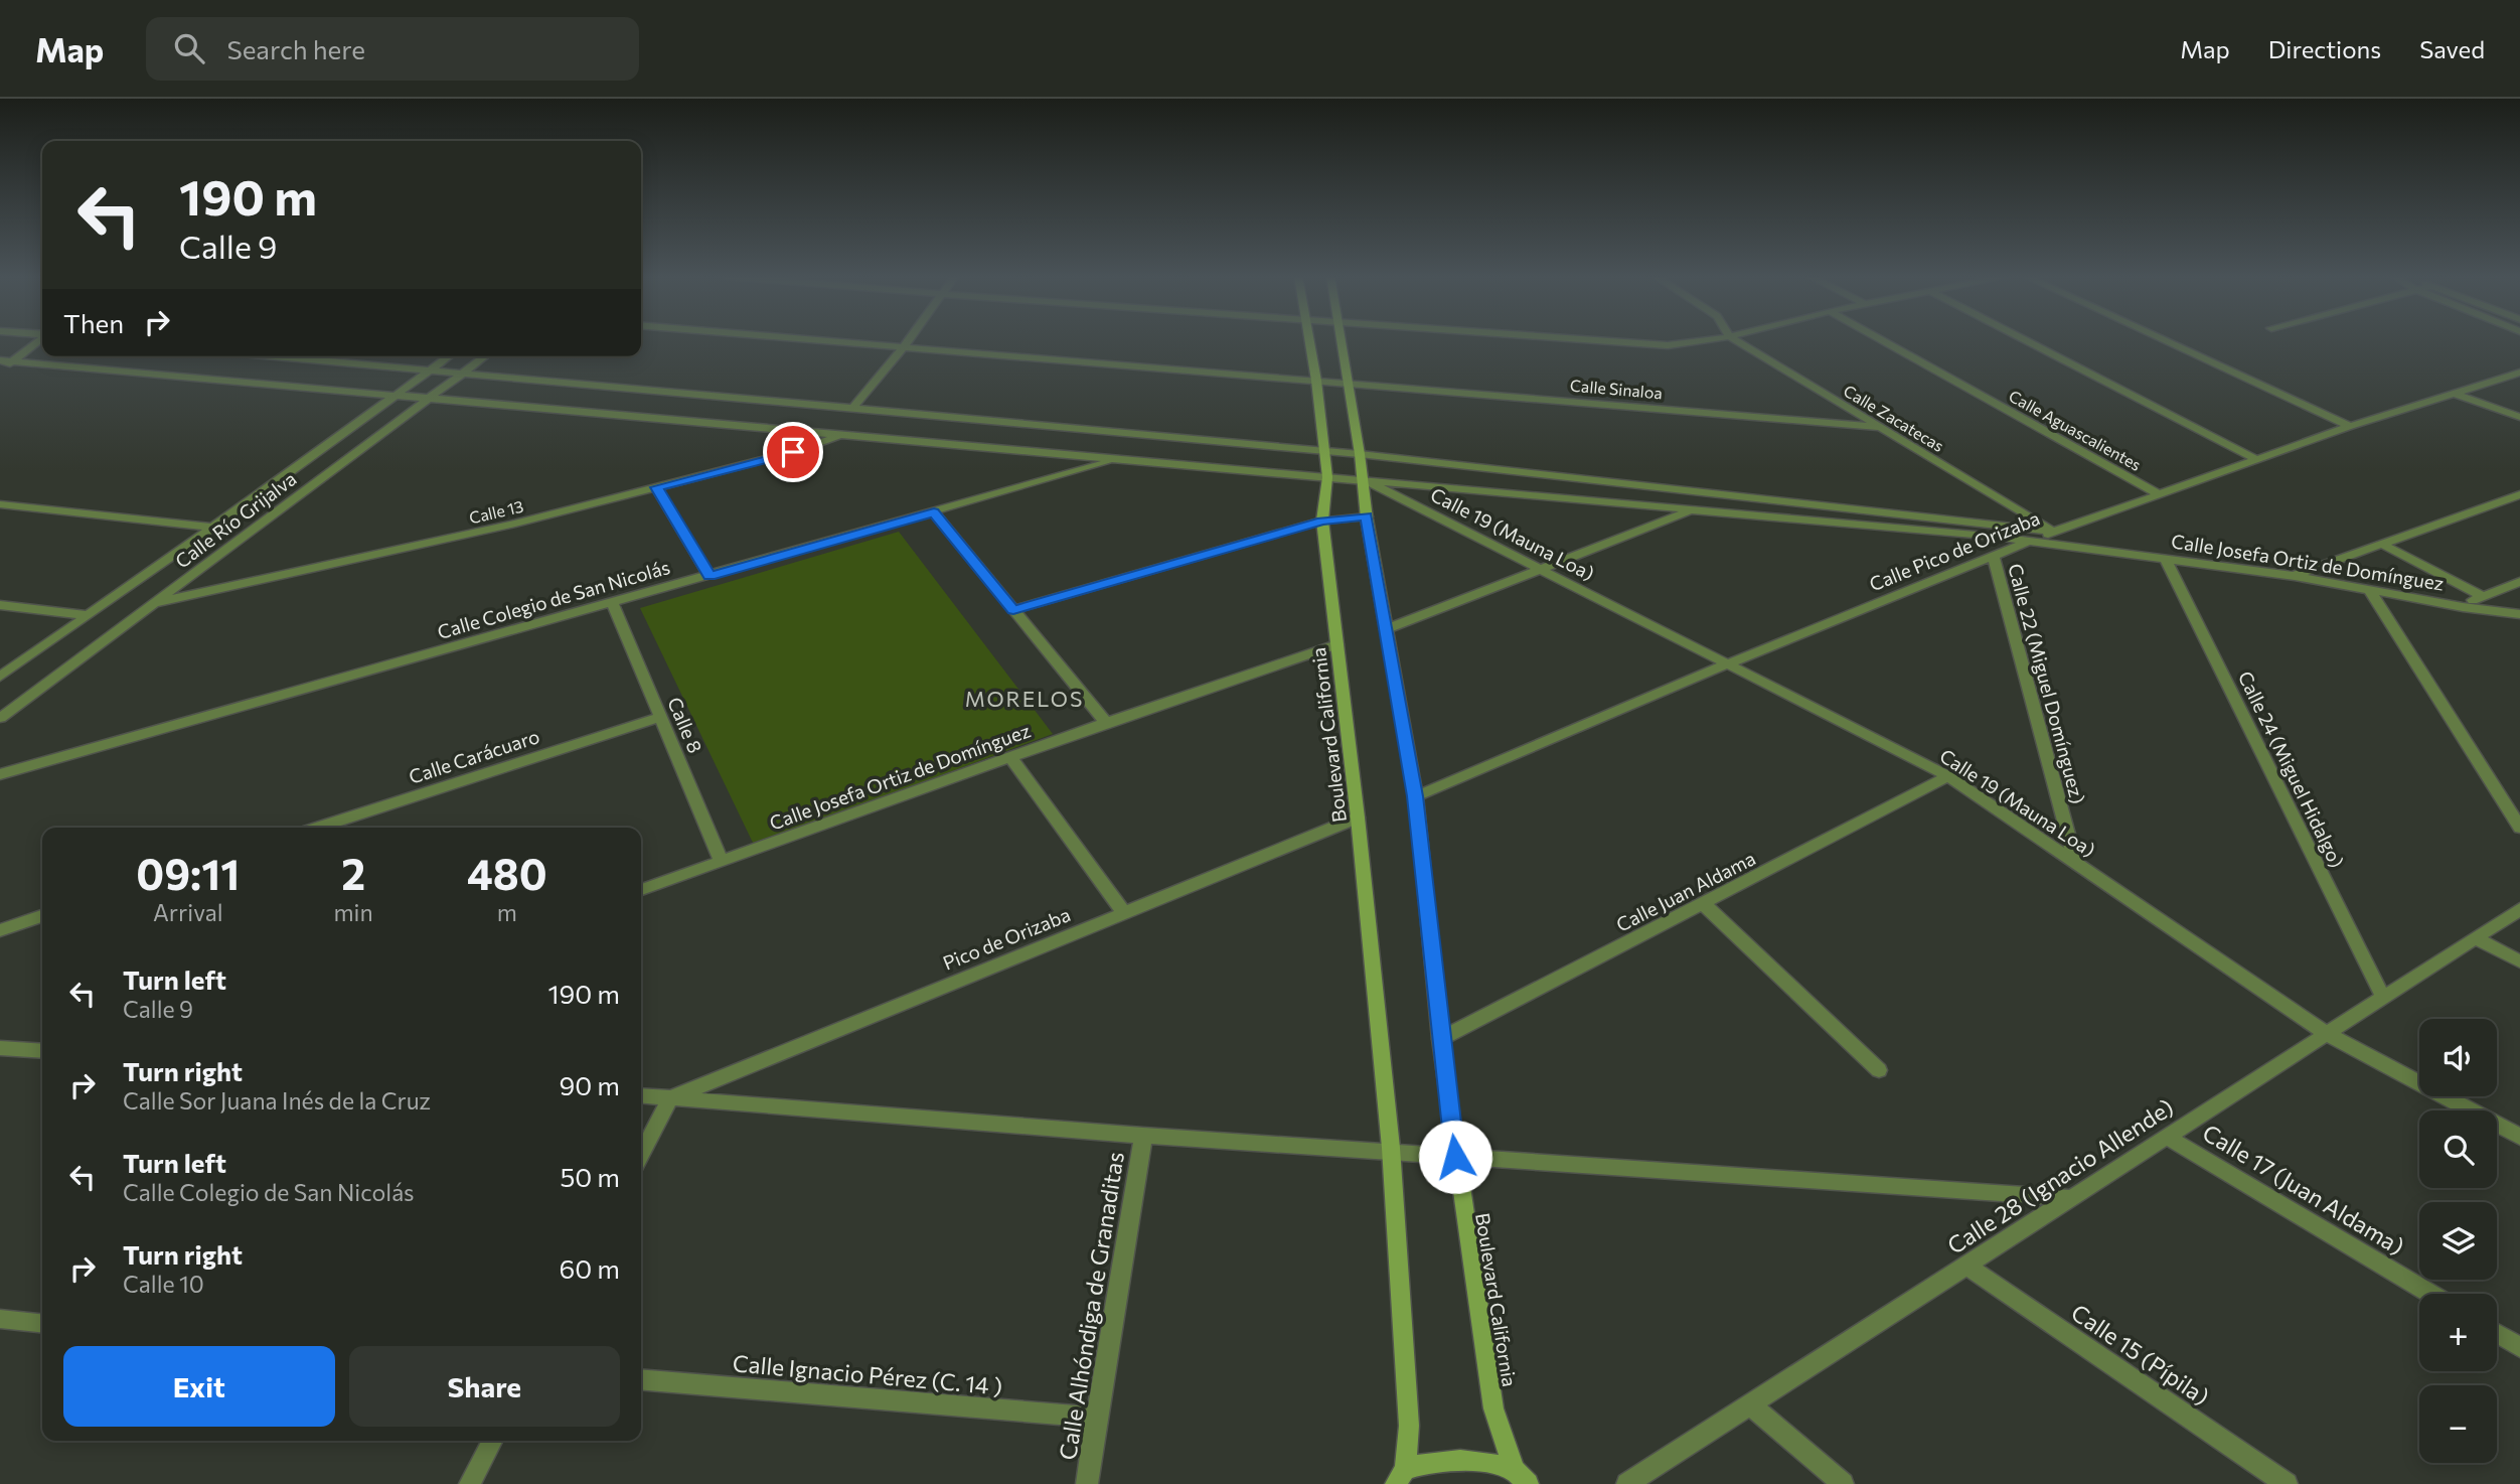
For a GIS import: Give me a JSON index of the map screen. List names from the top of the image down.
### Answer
{
  "streets": {
    "street": [
      "Calle Sinaloa",
      "Calle Zacatecas",
      "Calle Aguascalientes",
      "Calle 13",
      "Calle Río Grijalva",
      "Calle 19 (Mauna Loa)",
      "Calle Pico de Orizaba",
      "Calle Josefa Ortiz de Domínguez",
      "Calle Colegio de San Nicolás",
      "Calle 22 (Miguel Domínguez)",
      "Calle 8",
      "Boulevard California",
      "Calle Carácuaro",
      "Calle 24 (Miguel Hidalgo)",
      "Calle Juan Aldama",
      "Pico de Orizaba",
      "Calle 28 (Ignacio Allende)",
      "Calle 17 (Juan Aldama)",
      "Calle Alhóndiga de Granaditas",
      "Calle 15 (Pípila)",
      "Calle Ignacio Pérez (C. 14 )"
    ]
  },
  "crossings": [
    ["Calle Sinaloa", "Calle Zacatecas"],
    ["Calle Sinaloa", "Boulevard California"],
    ["Calle Zacatecas", "Calle Pico de Orizaba"],
    ["Calle Aguascalientes", "Calle Pico de Orizaba"],
    ["Calle 13", "Calle Río Grijalva"],
    ["Calle 19 (Mauna Loa)", "Calle Pico de Orizaba"],
    ["Calle 19 (Mauna Loa)", "Calle 22 (Miguel Domínguez)"],
    ["Calle 19 (Mauna Loa)", "Boulevard California"],
    ["Calle 19 (Mauna Loa)", "Calle Juan Aldama"],
    ["Calle 19 (Mauna Loa)", "Calle 28 (Ignacio Allende)"],
    ["Calle Pico de Orizaba", "Calle 22 (Miguel Domínguez)"],
    ["Calle Pico de Orizaba", "Boulevard California"],
    ["Calle Josefa Ortiz de Domínguez", "Calle 8"],
    ["Calle Josefa Ortiz de Domínguez", "Boulevard California"],
    ["Calle Josefa Ortiz de Domínguez", "Calle 24 (Miguel Hidalgo)"],
    ["Calle Colegio de San Nicolás", "Calle 8"],
    ["Calle 8", "Calle Carácuaro"],
    ["Boulevard California", "Calle Juan Aldama"],
    ["Boulevard California", "Pico de Orizaba"],
    ["Calle 24 (Miguel Hidalgo)", "Calle 28 (Ignacio Allende)"],
    ["Calle 28 (Ignacio Allende)", "Calle 17 (Juan Aldama)"],
    ["Calle 28 (Ignacio Allende)", "Calle 15 (Pípila)"],
    ["Calle Alhóndiga de Granaditas", "Calle Ignacio Pérez (C. 14 )"]
  ],
  "districts": ["MORELOS"],
  "page": {
    "header": "Map",
    "search": "Search here",
    "nav": ["Map", "Directions", "Saved"],
    "turn": ["190 m", "Calle 9"],
    "then": "Then",
    "eta": [
      "09:11",
      "Arrival",
      "2",
      "min",
      "480",
      "m"
    ],
    "list": [
      {
        "name": "Turn left",
        "note": "Calle 9",
        "value": "190 m"
      },
      {
        "name": "Turn right",
        "note": "Calle Sor Juana Inés de la Cruz",
        "value": "90 m"
      },
      {
        "name": "Turn left",
        "note": "Calle Colegio de San Nicolás",
        "value": "50 m"
      },
      {
        "name": "Turn right",
        "note": "Calle 10",
        "value": "60 m"
      }
    ],
    "map_buttons": ["+", "−"],
    "buttons": ["Exit", "Share"]
  }
}
